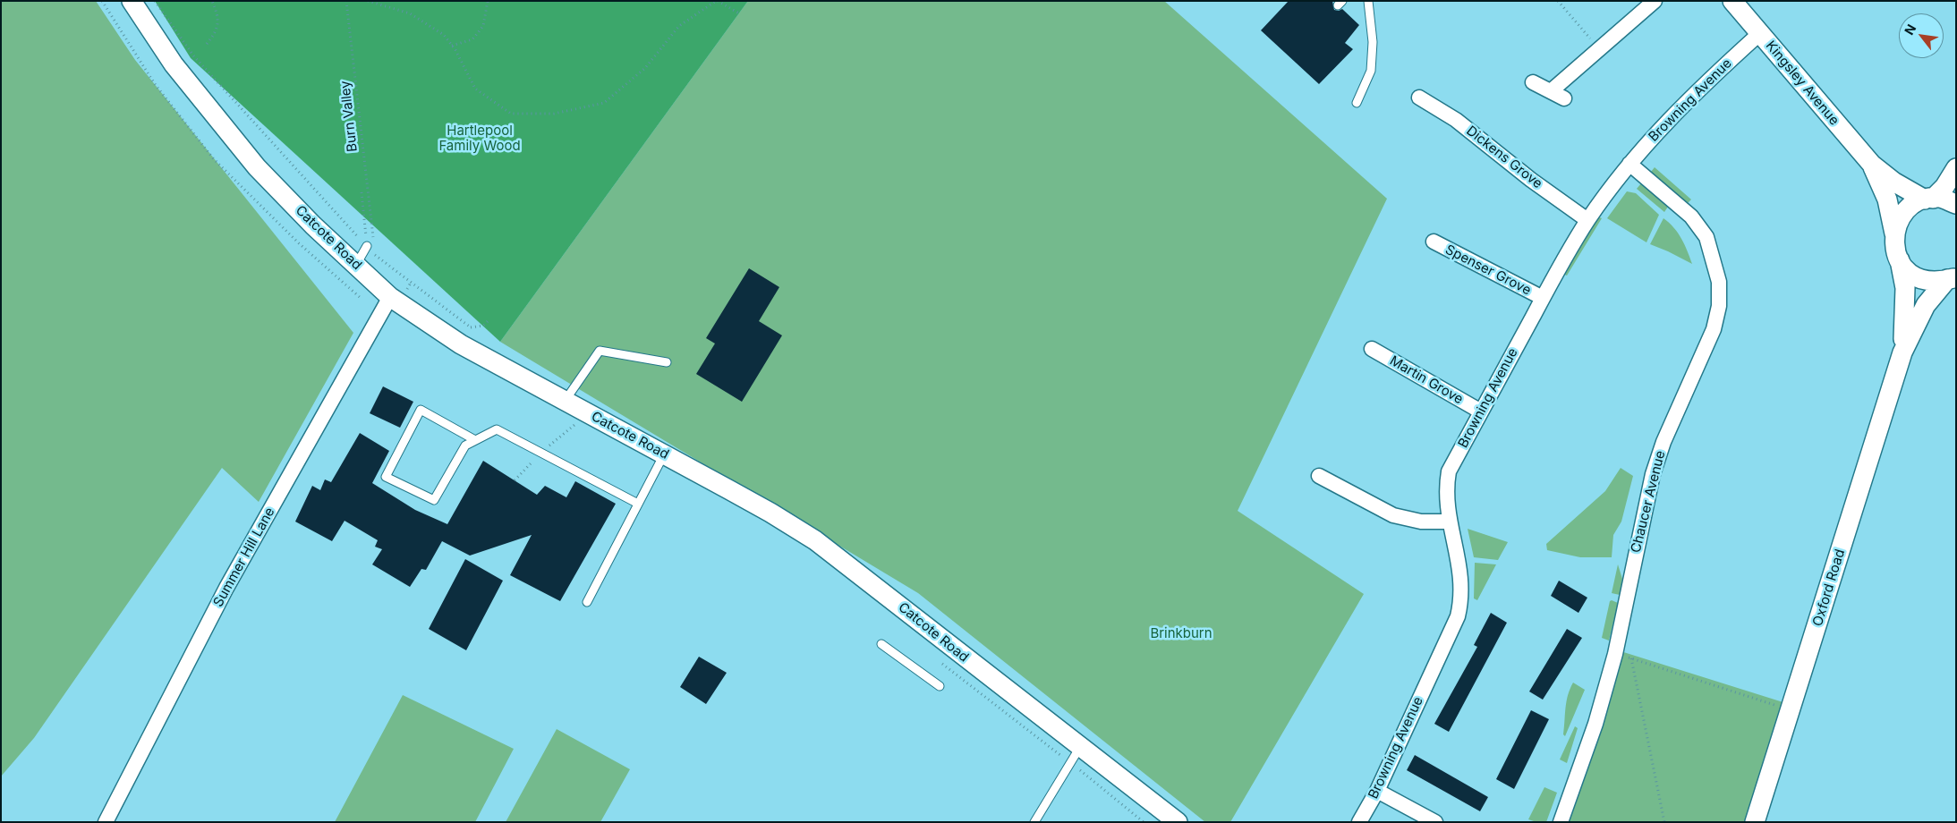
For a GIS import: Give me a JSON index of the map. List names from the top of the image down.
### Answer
{
  "streets": {
    "street": [
      "Kingsley Avenue",
      "Browning Avenue",
      "Dickens Grove",
      "Catcote Road",
      "Spenser Grove",
      "Martin Grove",
      "Chaucer Avenue",
      "Summer Hill Lane",
      "Oxford Road"
    ],
    "path": ["Burn Valley"]
  },
  "crossings": [
    ["Kingsley Avenue", "Browning Avenue"],
    ["Kingsley Avenue", "Oxford Road"],
    ["Browning Avenue", "Dickens Grove"],
    ["Browning Avenue", "Spenser Grove"],
    ["Browning Avenue", "Martin Grove"],
    ["Browning Avenue", "Chaucer Avenue"],
    ["Catcote Road", "Summer Hill Lane"]
  ],
  "parks": ["Hartlepool Family Wood", "Brinkburn"],
  "north": "top left"
}
